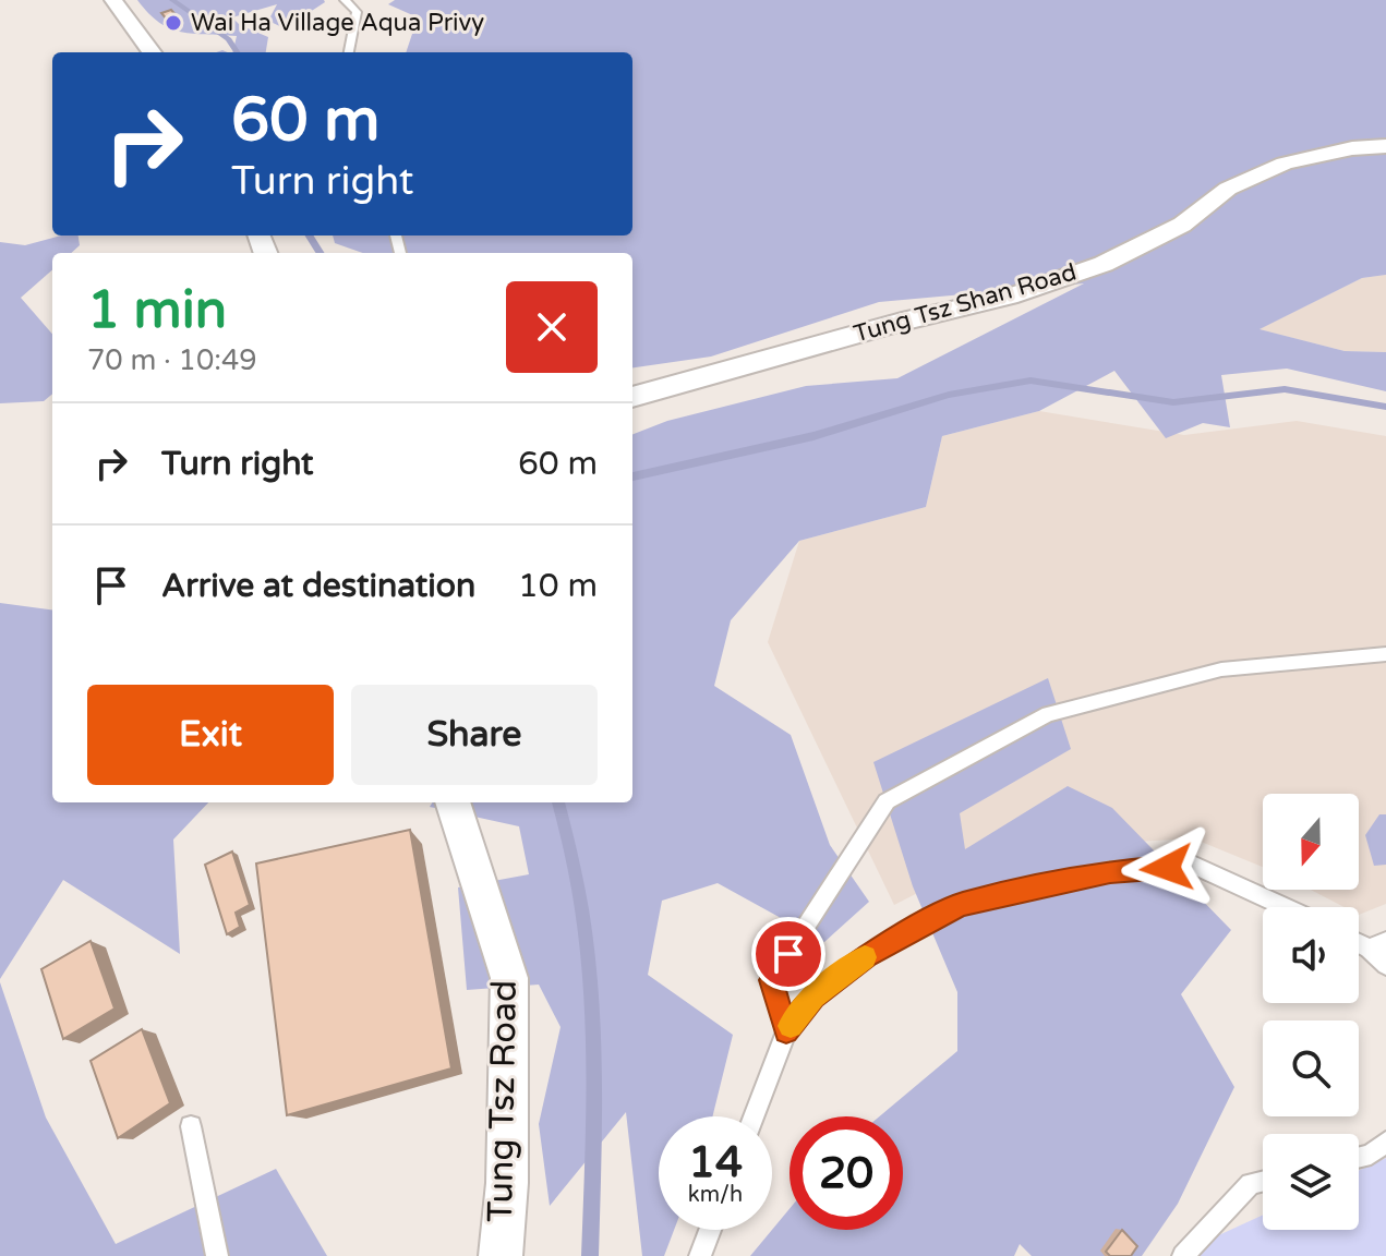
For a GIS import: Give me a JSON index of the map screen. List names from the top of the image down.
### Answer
{
  "streets": {
    "street": ["Tung Tsz Shan Road", "Tung Tsz Road"]
  },
  "places": ["Wai Ha Village Aqua Privy"],
  "north": "bottom",
  "page": {
    "turn": ["60 m", "Turn right"],
    "heading": ["1 min", "70 m · 10:49"],
    "list": [
      {
        "name": "Turn right",
        "value": "60 m"
      },
      {
        "name": "Arrive at destination",
        "value": "10 m"
      }
    ],
    "buttons": ["Exit", "Share"],
    "speed": "14 km/h",
    "limit": "20"
  }
}
